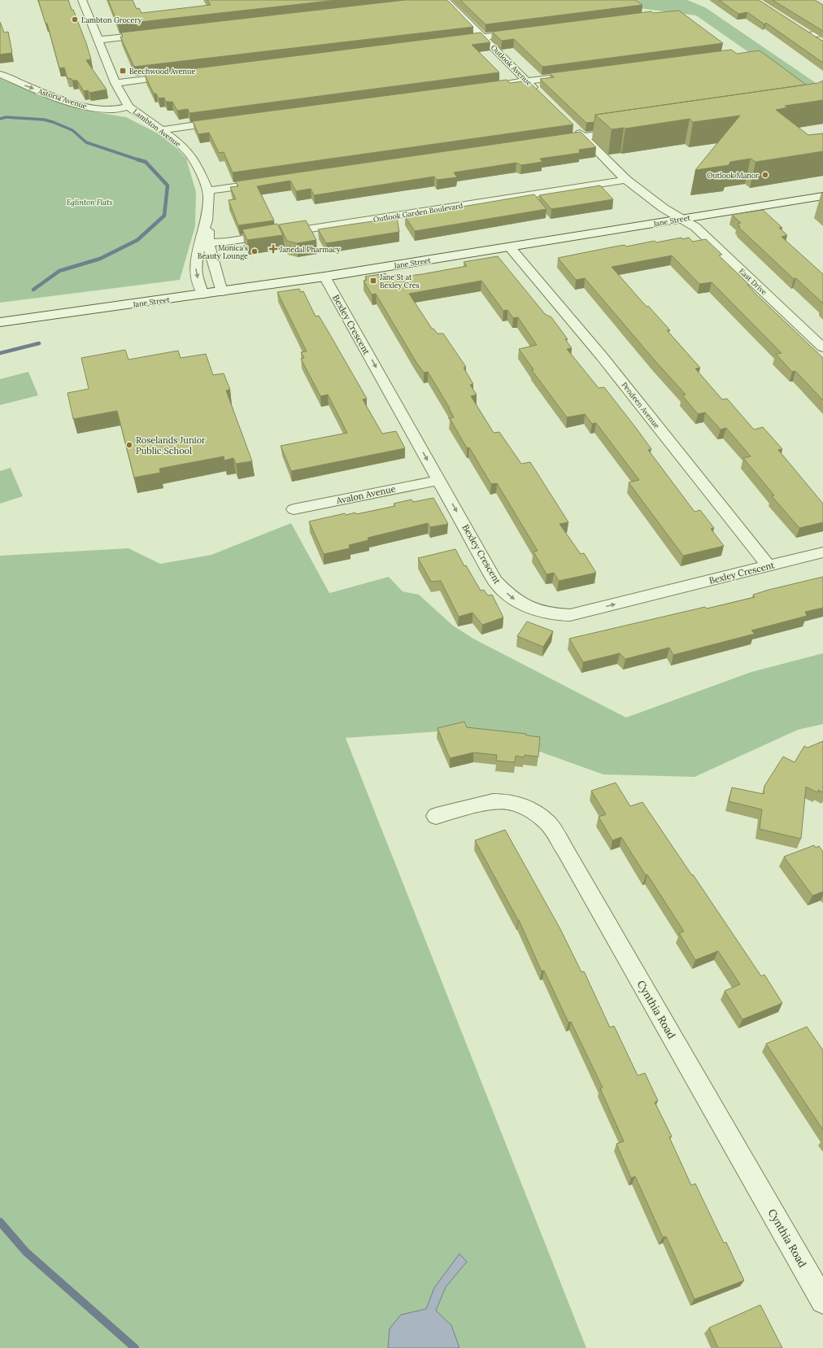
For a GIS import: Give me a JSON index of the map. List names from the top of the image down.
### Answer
{
  "streets": {
    "main road": ["Jane Street"],
    "street": [
      "Outlook Avenue",
      "Astoria Avenue",
      "Lambton Avenue",
      "Outlook Garden Boulevard",
      "East Drive",
      "Bexley Crescent",
      "Pendeen Avenue",
      "Avalon Avenue",
      "Cynthia Road"
    ]
  },
  "crossings": [
    ["Astoria Avenue", "Lambton Avenue"],
    ["Lambton Avenue", "Outlook Garden Boulevard"],
    ["Lambton Avenue", "Jane Street"],
    ["Jane Street", "East Drive"],
    ["Jane Street", "Bexley Crescent"],
    ["Jane Street", "Pendeen Avenue"],
    ["Bexley Crescent", "Pendeen Avenue"],
    ["Bexley Crescent", "Avalon Avenue"]
  ],
  "one_way": ["Astoria Avenue", "Bexley Crescent"],
  "parks": ["Eglinton Flats"],
  "places": {
    "other": [
      "Lambton Grocery",
      "Outlook Manor",
      "Monica's Beauty Lounge",
      "Roselands Junior Public School"
    ],
    "transit": ["Beechwood Avenue", "Jane St at Bexley Cres"],
    "health": ["Janedal Pharmacy"]
  }
}
